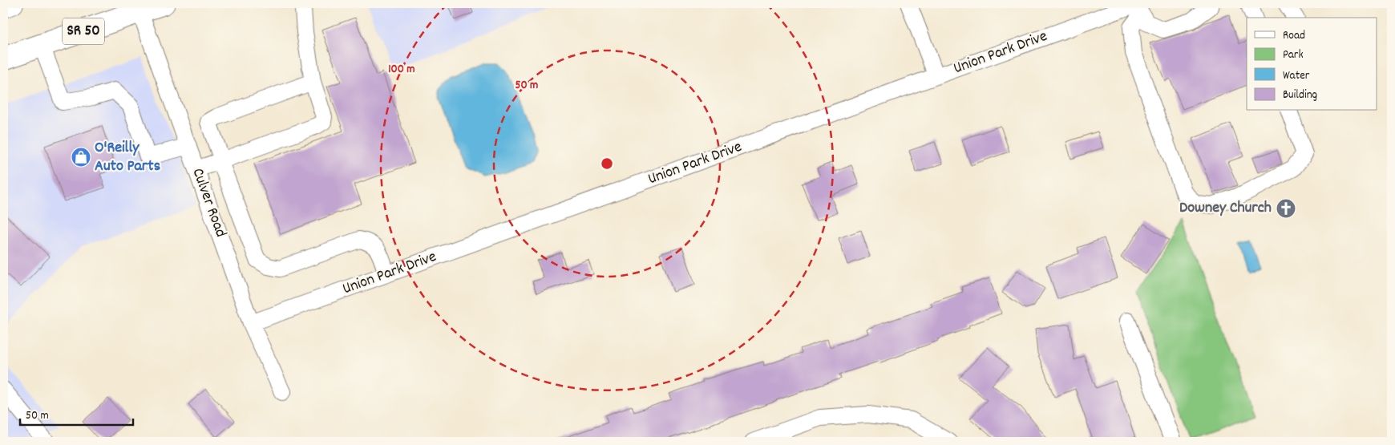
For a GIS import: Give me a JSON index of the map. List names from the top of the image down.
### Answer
{
  "streets": {
    "highway": ["SR 50"],
    "street": ["Union Park Drive", "Culver Road"]
  },
  "crossings": [
    ["SR 50", "Culver Road"],
    ["Union Park Drive", "Culver Road"]
  ],
  "places": {
    "shop": ["O'Reilly Auto Parts"],
    "church": ["Downey Church"]
  },
  "legend": [
    "Road",
    "Park",
    "Water",
    "Building"
  ],
  "scale_bar": "50 m",
  "rings": ["100 m", "50 m"]
}
